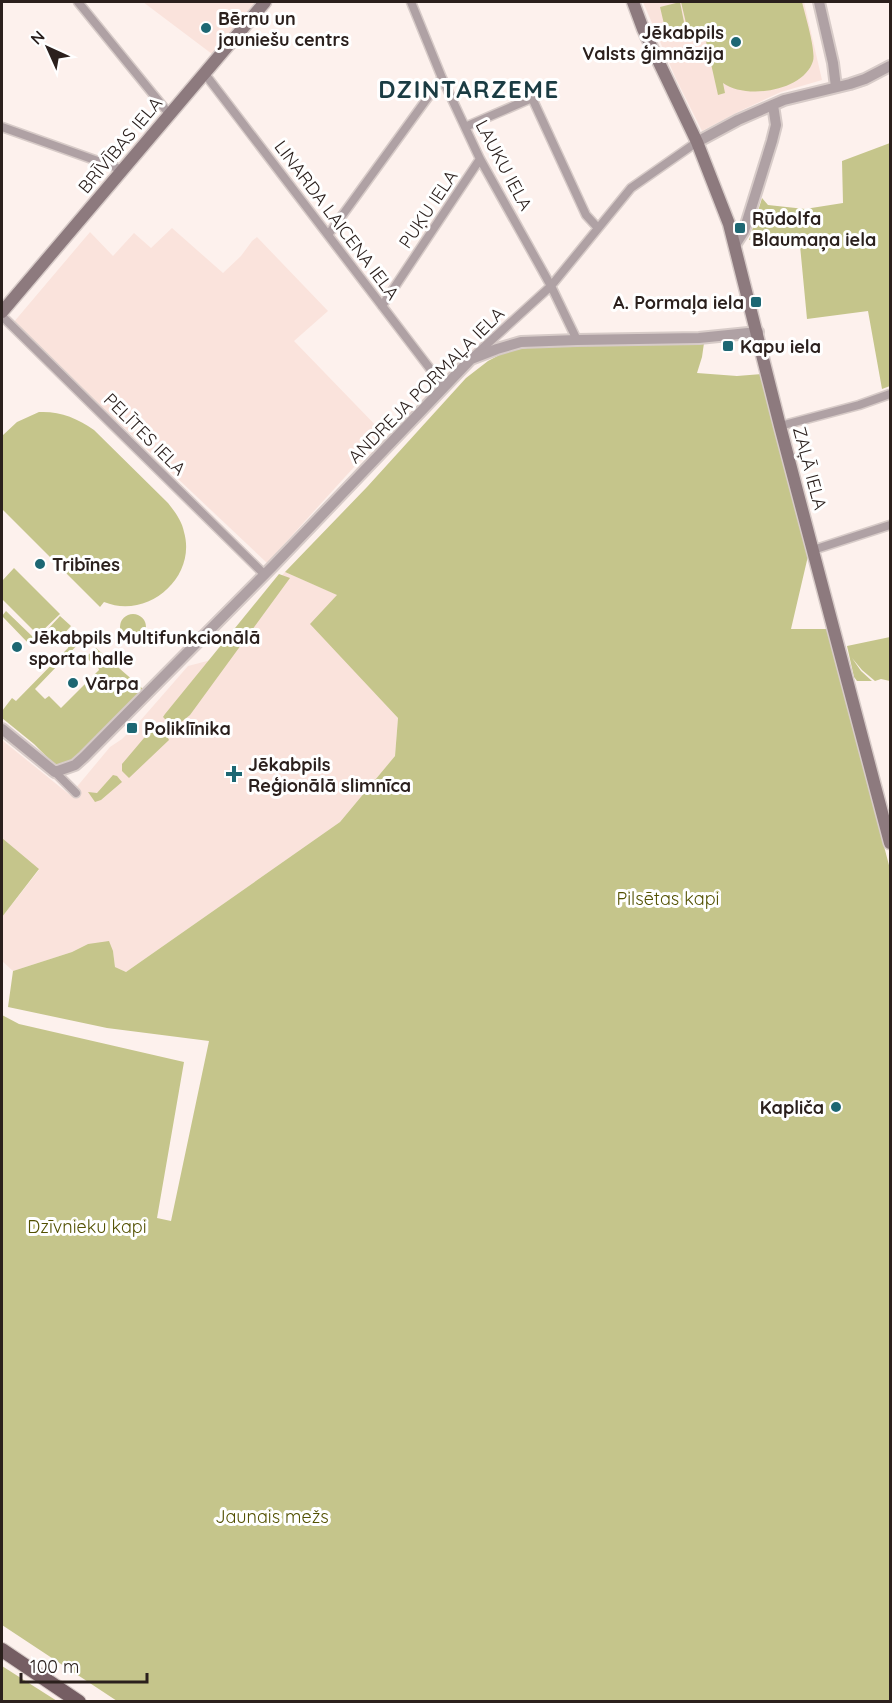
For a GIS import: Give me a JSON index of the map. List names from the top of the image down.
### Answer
{
  "streets": {
    "main road": ["BRĪVĪBAS IELA", "ZAĻĀ IELA"],
    "street": [
      "LAUKU IELA",
      "PUĶU IELA",
      "LINARDA LAICENA IELA",
      "ANDREJA PORMAĻA IELA",
      "PELĪTES IELA"
    ]
  },
  "crossings": [
    ["BRĪVĪBAS IELA", "LINARDA LAICENA IELA"],
    ["LAUKU IELA", "PUĶU IELA"],
    ["LAUKU IELA", "ANDREJA PORMAĻA IELA"],
    ["PUĶU IELA", "LINARDA LAICENA IELA"],
    ["LINARDA LAICENA IELA", "ANDREJA PORMAĻA IELA"],
    ["ANDREJA PORMAĻA IELA", "PELĪTES IELA"]
  ],
  "districts": ["DZINTARZEME"],
  "parks": ["Pilsētas kapi", "Dzīvnieku kapi", "Jaunais mežs"],
  "places": {
    "other": [
      "Bērnu un jauniešu centrs",
      "Jēkabpils Valsts ģimnāzija",
      "Tribīnes",
      "Jēkabpils Multifunkcionālā sporta halle",
      "Vārpa",
      "Kapliča"
    ],
    "transit": [
      "Rūdolfa Blaumaņa iela",
      "A. Pormaļa iela",
      "Kapu iela",
      "Poliklīnika"
    ],
    "health": ["Jēkabpils Reģionālā slimnīca"]
  },
  "scale_bar": "100 m",
  "north": "top left"
}
